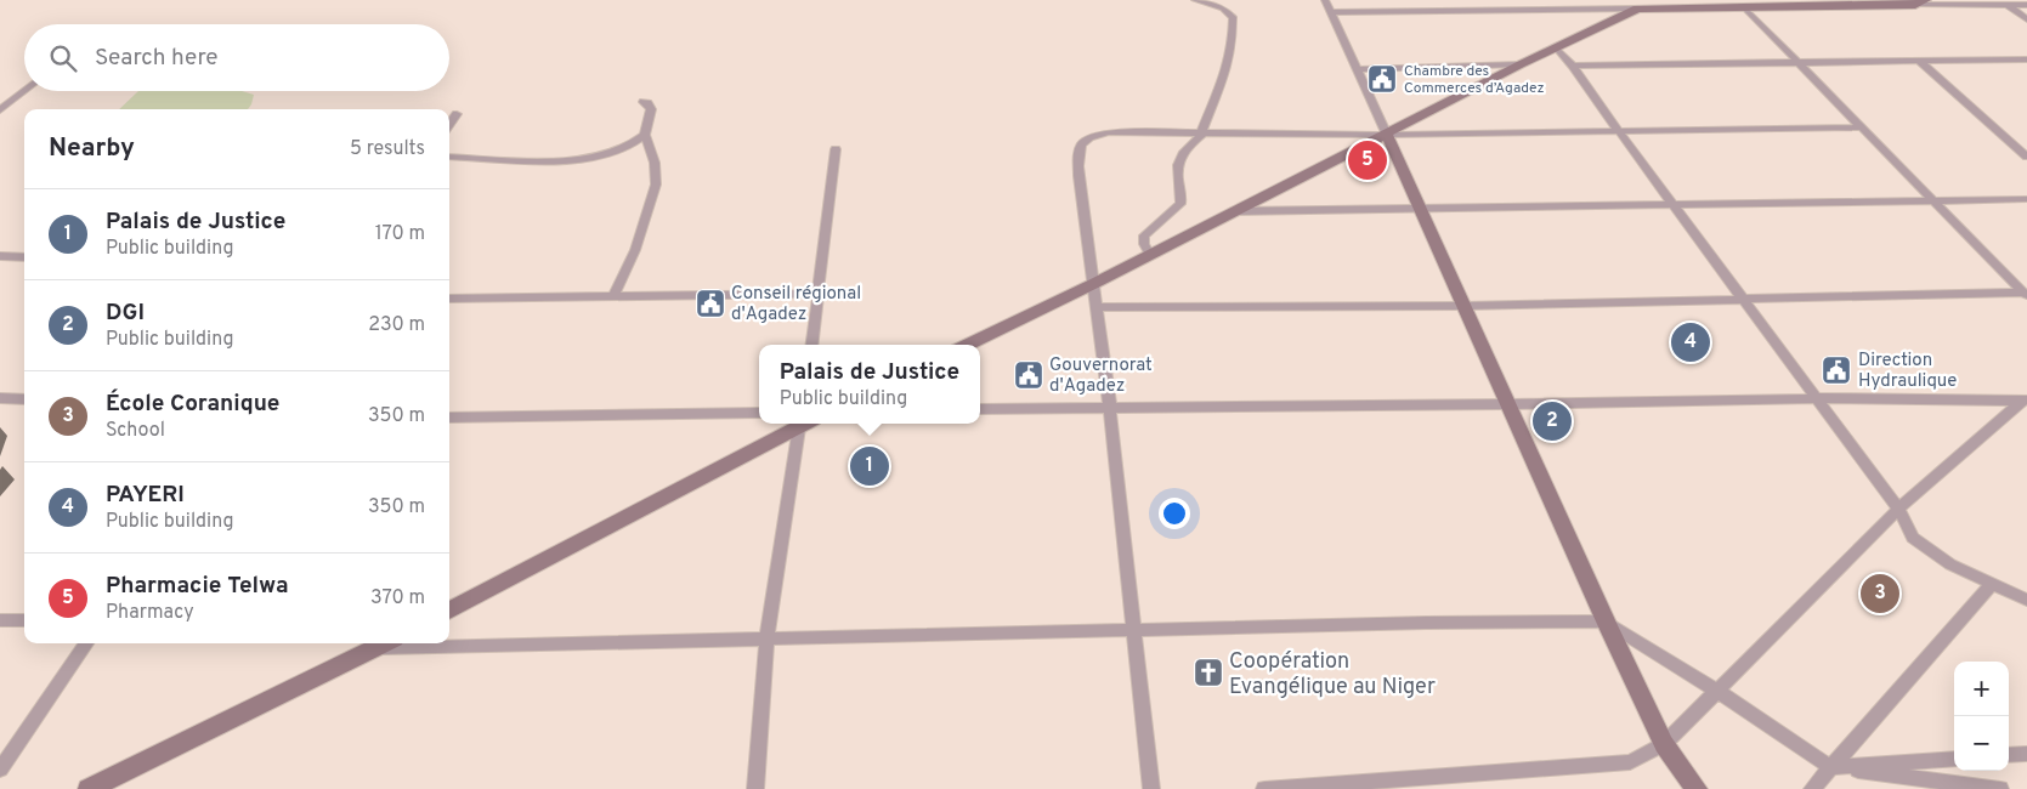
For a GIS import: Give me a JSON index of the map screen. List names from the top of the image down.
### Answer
{
  "places": {
    "public building": [
      "Chambre des Commerces d’Agadez",
      "Conseil régional d'Agadez",
      "Direction Hydraulique",
      "Gouvernorat d'Agadez"
    ],
    "church": ["Coopération Evangélique au Niger"]
  },
  "page": {
    "search": "Search here",
    "heading": ["Nearby", "5 results"],
    "pins": [
      "5",
      "4",
      "2",
      "1",
      "3"
    ],
    "list": [
      {
        "mark": "1",
        "name": "Palais de Justice",
        "note": "Public building",
        "value": "170 m"
      },
      {
        "mark": "2",
        "name": "DGI",
        "note": "Public building",
        "value": "230 m"
      },
      {
        "mark": "3",
        "name": "École Coranique",
        "note": "School",
        "value": "350 m"
      },
      {
        "mark": "4",
        "name": "PAYERI",
        "note": "Public building",
        "value": "350 m"
      },
      {
        "mark": "5",
        "name": "Pharmacie Telwa",
        "note": "Pharmacy",
        "value": "370 m"
      }
    ],
    "popup": ["Palais de Justice", "Public building"],
    "map_buttons": ["+", "−"]
  }
}
